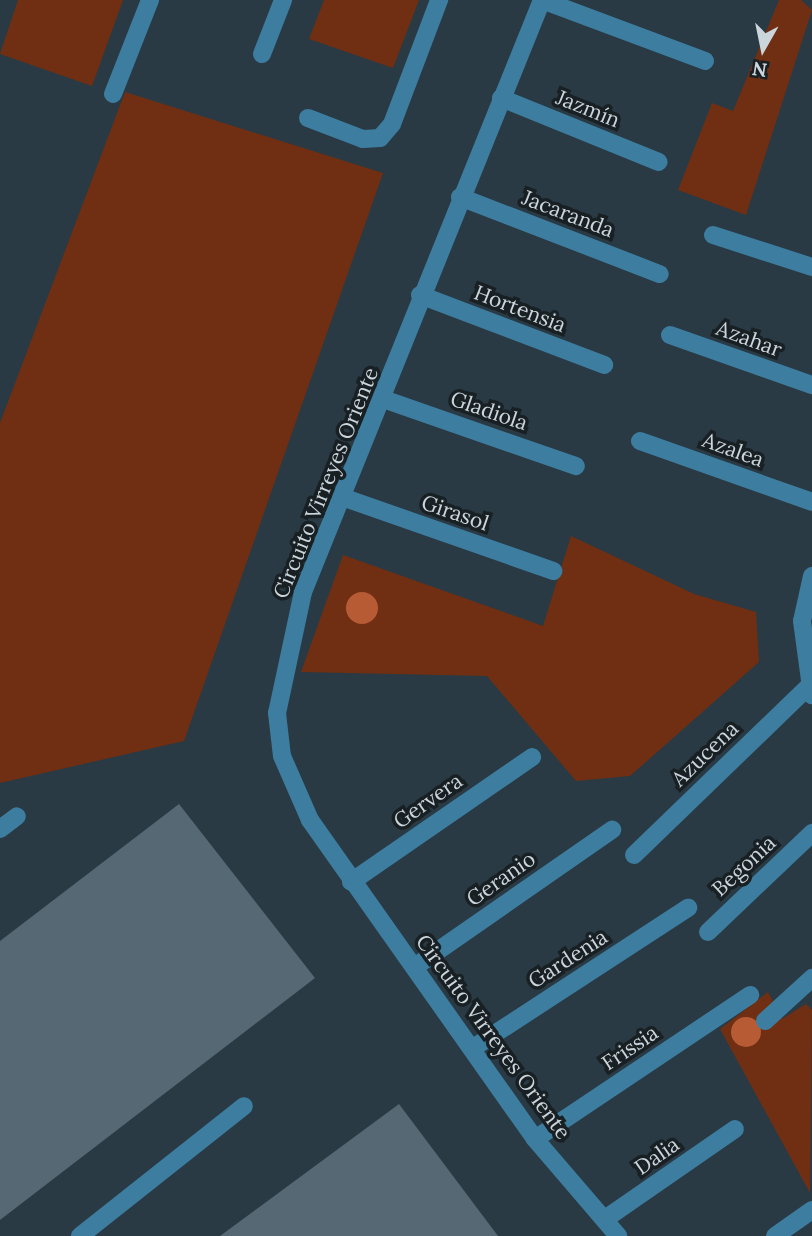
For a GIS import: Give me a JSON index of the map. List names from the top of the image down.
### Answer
{
  "streets": {
    "street": [
      "Jazmín",
      "Jacaranda",
      "Hortensia",
      "Azahar",
      "Gladiola",
      "Azalea",
      "Circuito Virreyes Oriente",
      "Girasol",
      "Azucena",
      "Gervera",
      "Begonia",
      "Geranio",
      "Gardenia",
      "Frissia",
      "Dalia"
    ]
  },
  "crossings": [
    ["Jazmín", "Circuito Virreyes Oriente"],
    ["Jacaranda", "Circuito Virreyes Oriente"],
    ["Hortensia", "Circuito Virreyes Oriente"],
    ["Gladiola", "Circuito Virreyes Oriente"],
    ["Circuito Virreyes Oriente", "Girasol"],
    ["Circuito Virreyes Oriente", "Gervera"],
    ["Circuito Virreyes Oriente", "Geranio"],
    ["Circuito Virreyes Oriente", "Gardenia"],
    ["Circuito Virreyes Oriente", "Frissia"],
    ["Circuito Virreyes Oriente", "Dalia"]
  ],
  "north": "bottom"
}
